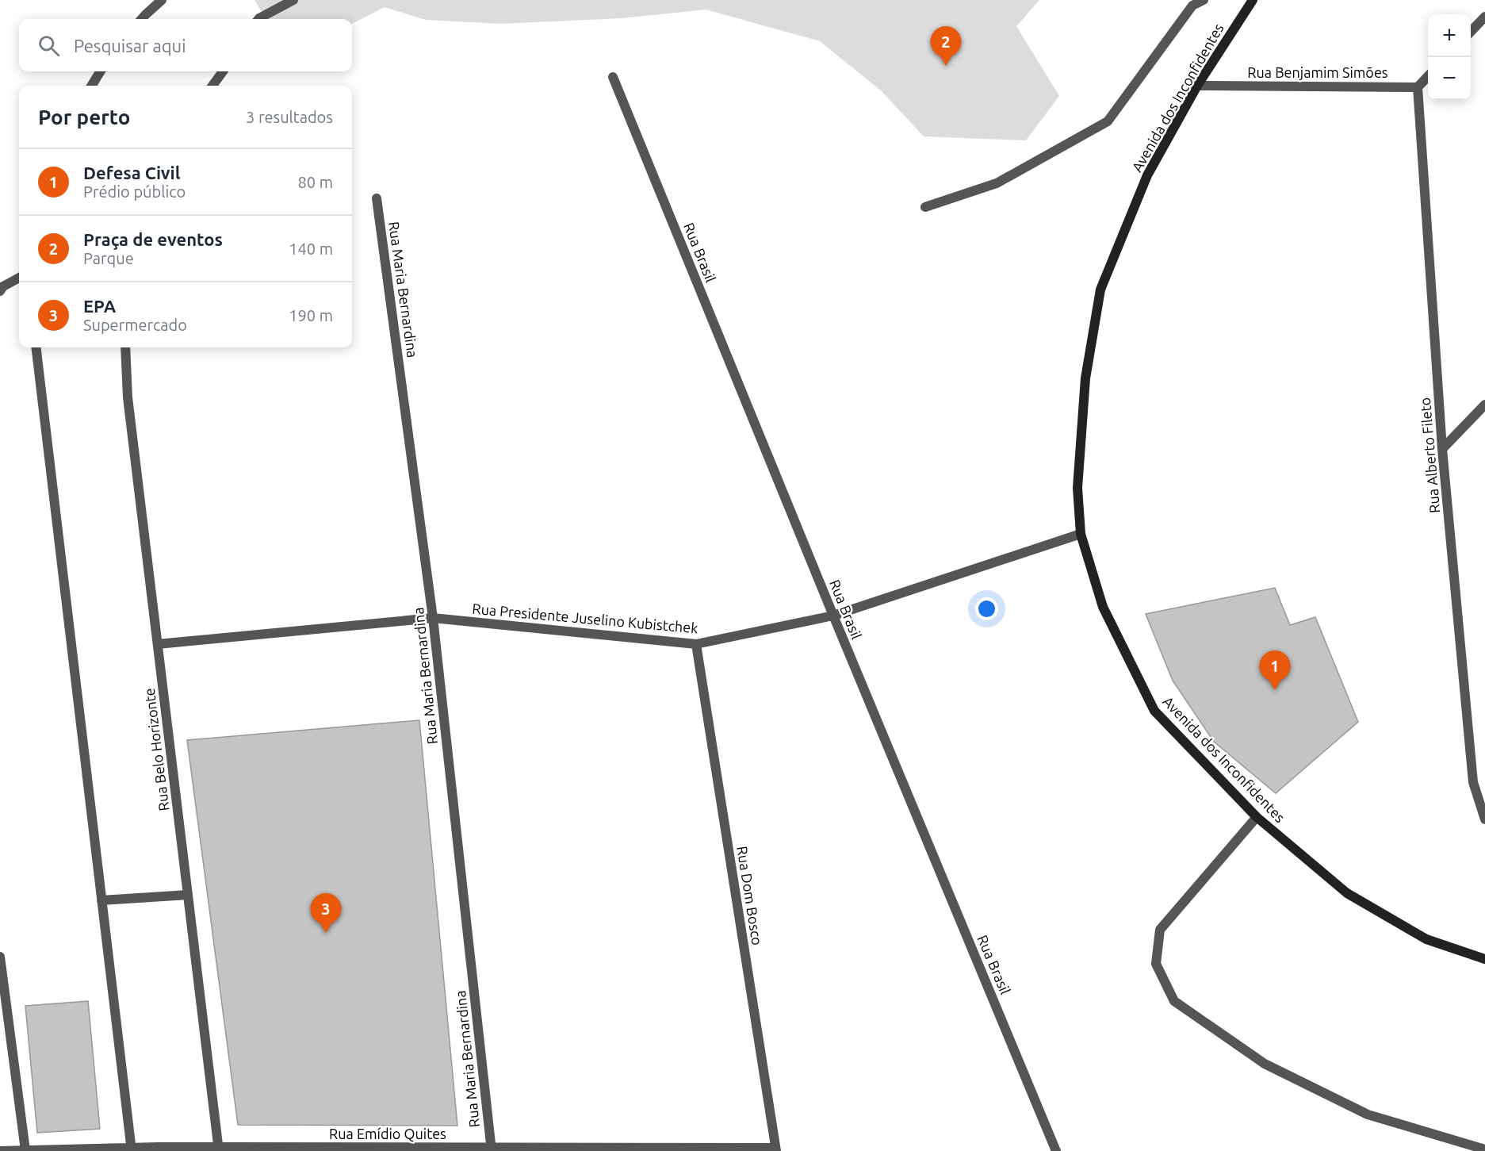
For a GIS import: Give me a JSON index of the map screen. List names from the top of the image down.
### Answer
{
  "streets": {
    "main road": ["Avenida dos Inconfidentes"],
    "street": [
      "Rua Benjamim Simões",
      "Rua Brasil",
      "Rua Maria Bernardina",
      "Rua Alberto Fileto",
      "Rua Presidente Juselino Kubistchek",
      "Rua Belo Horizonte",
      "Rua Dom Bosco",
      "Rua Emídio Quites"
    ]
  },
  "crossings": [
    ["Rua Benjamim Simões", "Avenida dos Inconfidentes"],
    ["Rua Benjamim Simões", "Rua Alberto Fileto"],
    ["Avenida dos Inconfidentes", "Rua Presidente Juselino Kubistchek"],
    ["Rua Brasil", "Rua Presidente Juselino Kubistchek"],
    ["Rua Maria Bernardina", "Rua Presidente Juselino Kubistchek"],
    ["Rua Maria Bernardina", "Rua Emídio Quites"],
    ["Rua Presidente Juselino Kubistchek", "Rua Belo Horizonte"],
    ["Rua Presidente Juselino Kubistchek", "Rua Dom Bosco"],
    ["Rua Belo Horizonte", "Rua Emídio Quites"],
    ["Rua Dom Bosco", "Rua Emídio Quites"]
  ],
  "page": {
    "map_buttons": ["+", "−"],
    "search": "Pesquisar aqui",
    "pins": ["2", "1", "3"],
    "heading": ["Por perto", "3 resultados"],
    "list": [
      {
        "mark": "1",
        "name": "Defesa Civil",
        "note": "Prédio público",
        "value": "80 m"
      },
      {
        "mark": "2",
        "name": "Praça de eventos",
        "note": "Parque",
        "value": "140 m"
      },
      {
        "mark": "3",
        "name": "EPA",
        "note": "Supermercado",
        "value": "190 m"
      }
    ]
  }
}
